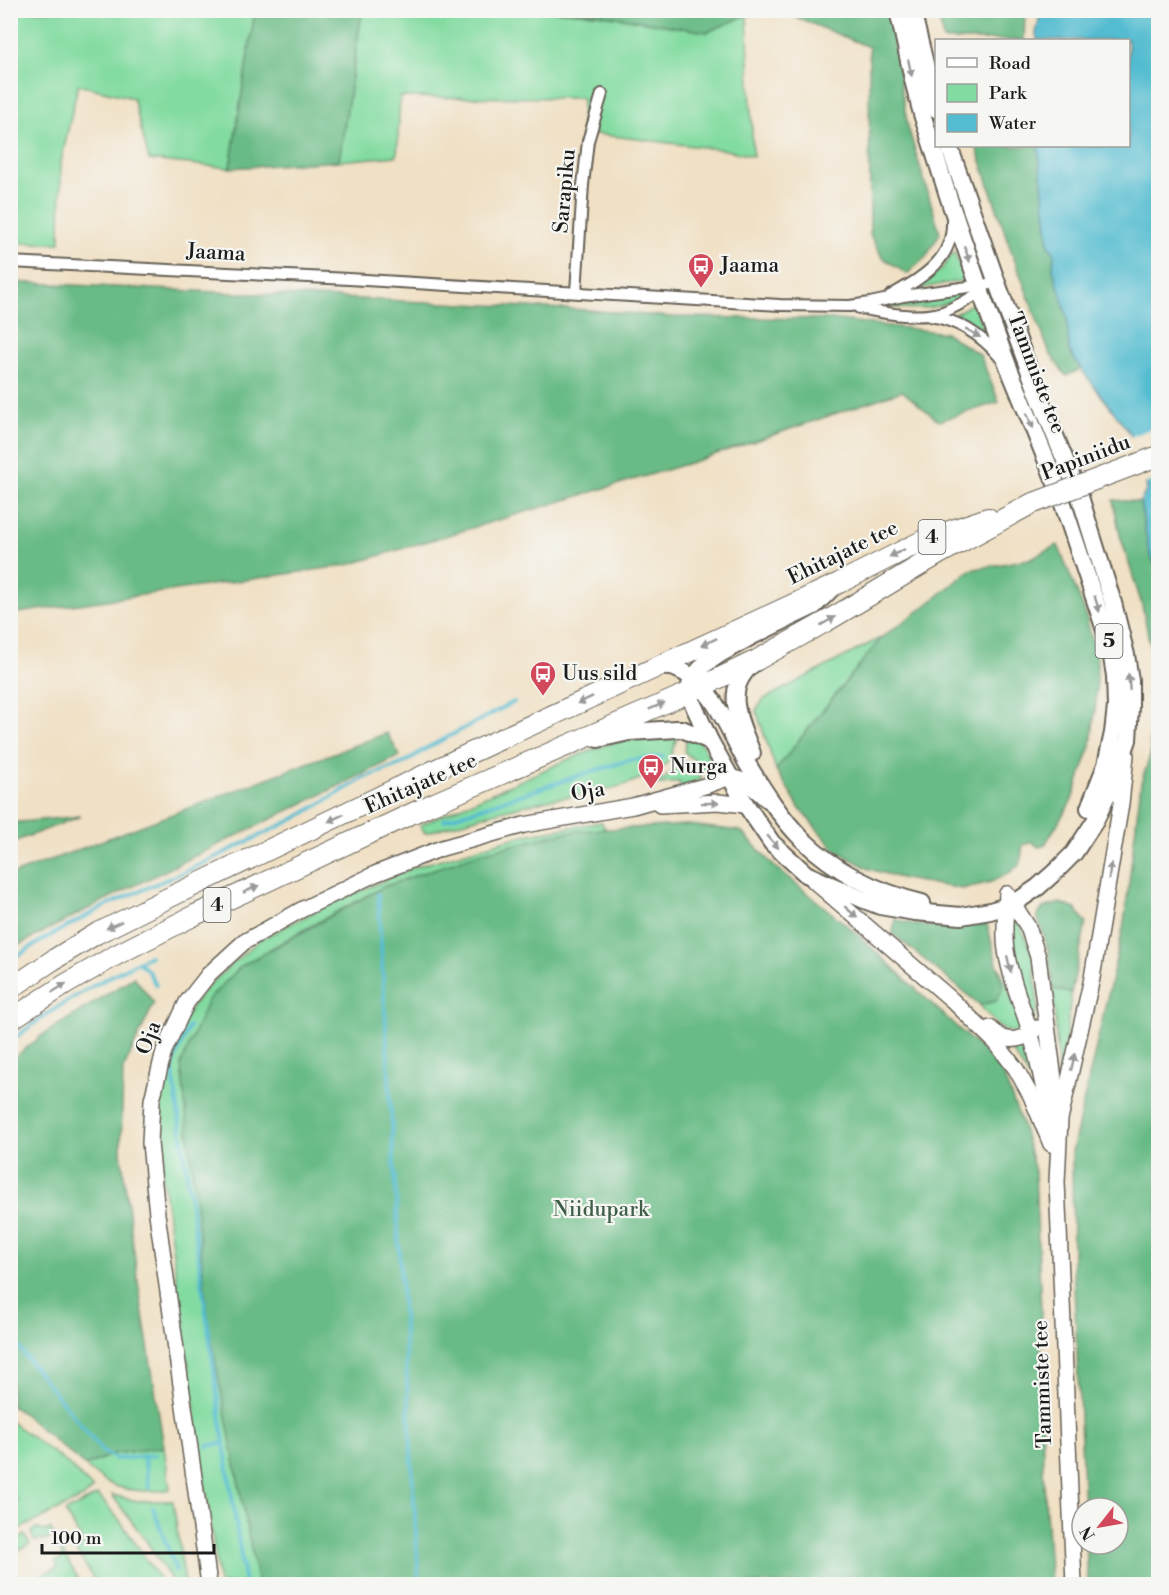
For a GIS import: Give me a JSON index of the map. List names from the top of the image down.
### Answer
{
  "streets": {
    "highway": ["Papiniidu", "4", "Ehitajate tee"],
    "main road": ["Tammiste tee", "5", "Oja"],
    "street": ["Sarapiku", "Jaama"]
  },
  "crossings": [
    ["Sarapiku", "Jaama"],
    ["Jaama", "Tammiste tee"],
    ["Tammiste tee", "5"],
    ["Papiniidu", "Ehitajate tee"],
    ["Ehitajate tee", "5"],
    ["5", "Oja"]
  ],
  "parks": ["Niidupark"],
  "places": {
    "bus stop": ["Jaama", "Uus sild", "Nurga"]
  },
  "legend": ["Road", "Park", "Water"],
  "scale_bar": "100 m",
  "north": "bottom left"
}
